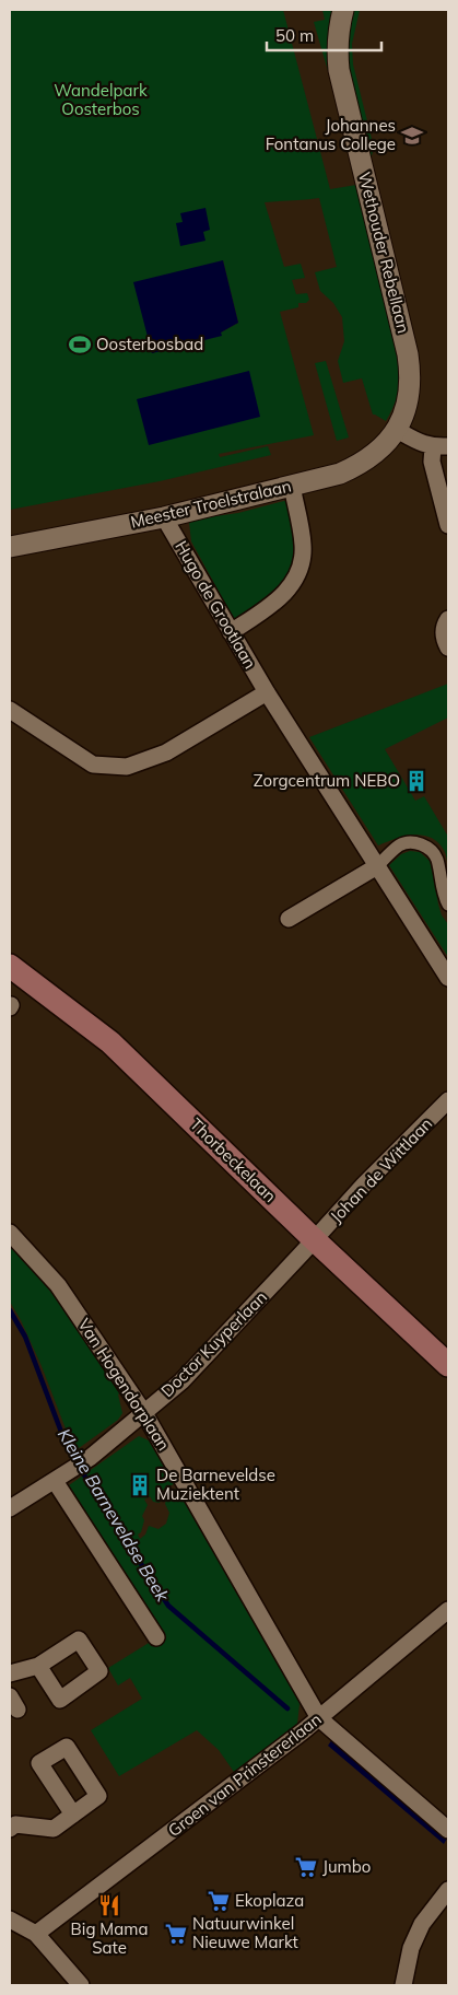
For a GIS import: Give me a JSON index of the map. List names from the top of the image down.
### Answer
{
  "streets": {
    "main road": ["Thorbeckelaan"],
    "street": [
      "Wethouder Rebellaan",
      "Meester Troelstralaan",
      "Hugo de Grootlaan",
      "Johan de Wittlaan",
      "Doctor Kuyperlaan",
      "Van Hogendorplaan",
      "Groen van Prinstererlaan"
    ]
  },
  "crossings": [
    ["Wethouder Rebellaan", "Meester Troelstralaan"],
    ["Meester Troelstralaan", "Hugo de Grootlaan"],
    ["Thorbeckelaan", "Johan de Wittlaan"],
    ["Thorbeckelaan", "Doctor Kuyperlaan"],
    ["Johan de Wittlaan", "Doctor Kuyperlaan"],
    ["Doctor Kuyperlaan", "Van Hogendorplaan"],
    ["Van Hogendorplaan", "Groen van Prinstererlaan"]
  ],
  "water": ["Kleine Barneveldse Beek"],
  "parks": ["Wandelpark Oosterbos"],
  "places": {
    "school or university": ["Johannes Fontanus College"],
    "sports": ["Oosterbosbad"],
    "building": ["Zorgcentrum NEBO", "De Barneveldse Muziektent"],
    "supermarket": ["Jumbo", "Ekoplaza", "Natuurwinkel Nieuwe Markt"],
    "restaurant": ["Big Mama Sate"]
  },
  "scale_bar": "50 m"
}
